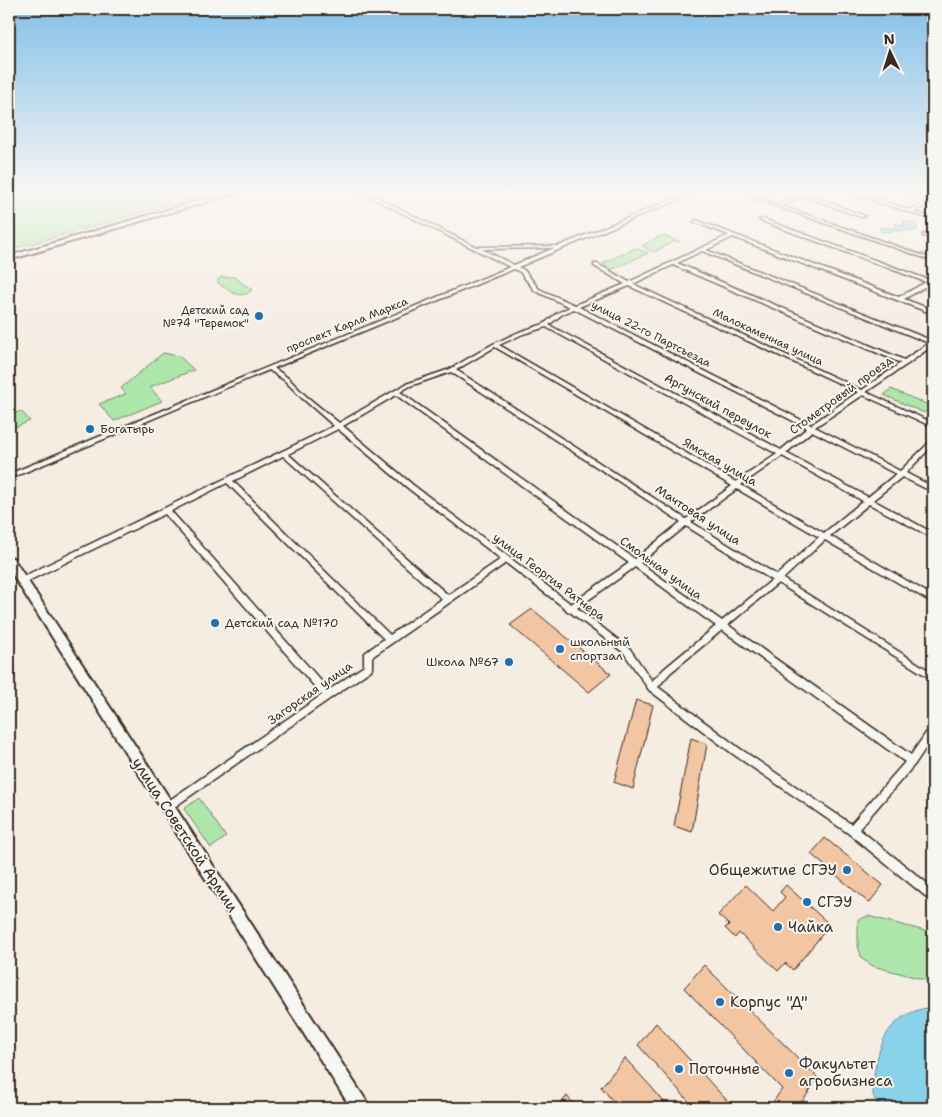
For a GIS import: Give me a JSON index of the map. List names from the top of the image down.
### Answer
{
  "streets": {
    "main road": ["улица Советской Армии"],
    "street": [
      "проспект Карла Маркса",
      "улица 22-го Партсъезда",
      "Малокаменная улица",
      "Стометровый проезд",
      "Аргунский переулок",
      "Ямская улица",
      "Мачтовая улица",
      "Смольная улица",
      "улица Георгия Ратнера",
      "Загорская улица"
    ]
  },
  "crossings": [
    ["проспект Карла Маркса", "улица 22-го Партсъезда"],
    ["проспект Карла Маркса", "улица Георгия Ратнера"],
    ["улица 22-го Партсъезда", "Стометровый проезд"],
    ["Малокаменная улица", "Стометровый проезд"],
    ["Стометровый проезд", "Аргунский переулок"],
    ["Стометровый проезд", "Ямская улица"],
    ["Стометровый проезд", "Мачтовая улица"],
    ["Стометровый проезд", "Смольная улица"],
    ["Стометровый проезд", "улица Георгия Ратнера"],
    ["улица Георгия Ратнера", "Загорская улица"],
    ["Загорская улица", "улица Советской Армии"]
  ],
  "places": [
    "Детский сад №74 \"Теремок\"",
    "Богатырь",
    "Детский сад №170",
    "школьный спортзал",
    "Школа №67",
    "Общежитие СГЭУ",
    "СГЭУ",
    "Чайка",
    "Корпус \"Д\"",
    "Поточные",
    "Факультет агробизнеса"
  ],
  "north": "top"
}
